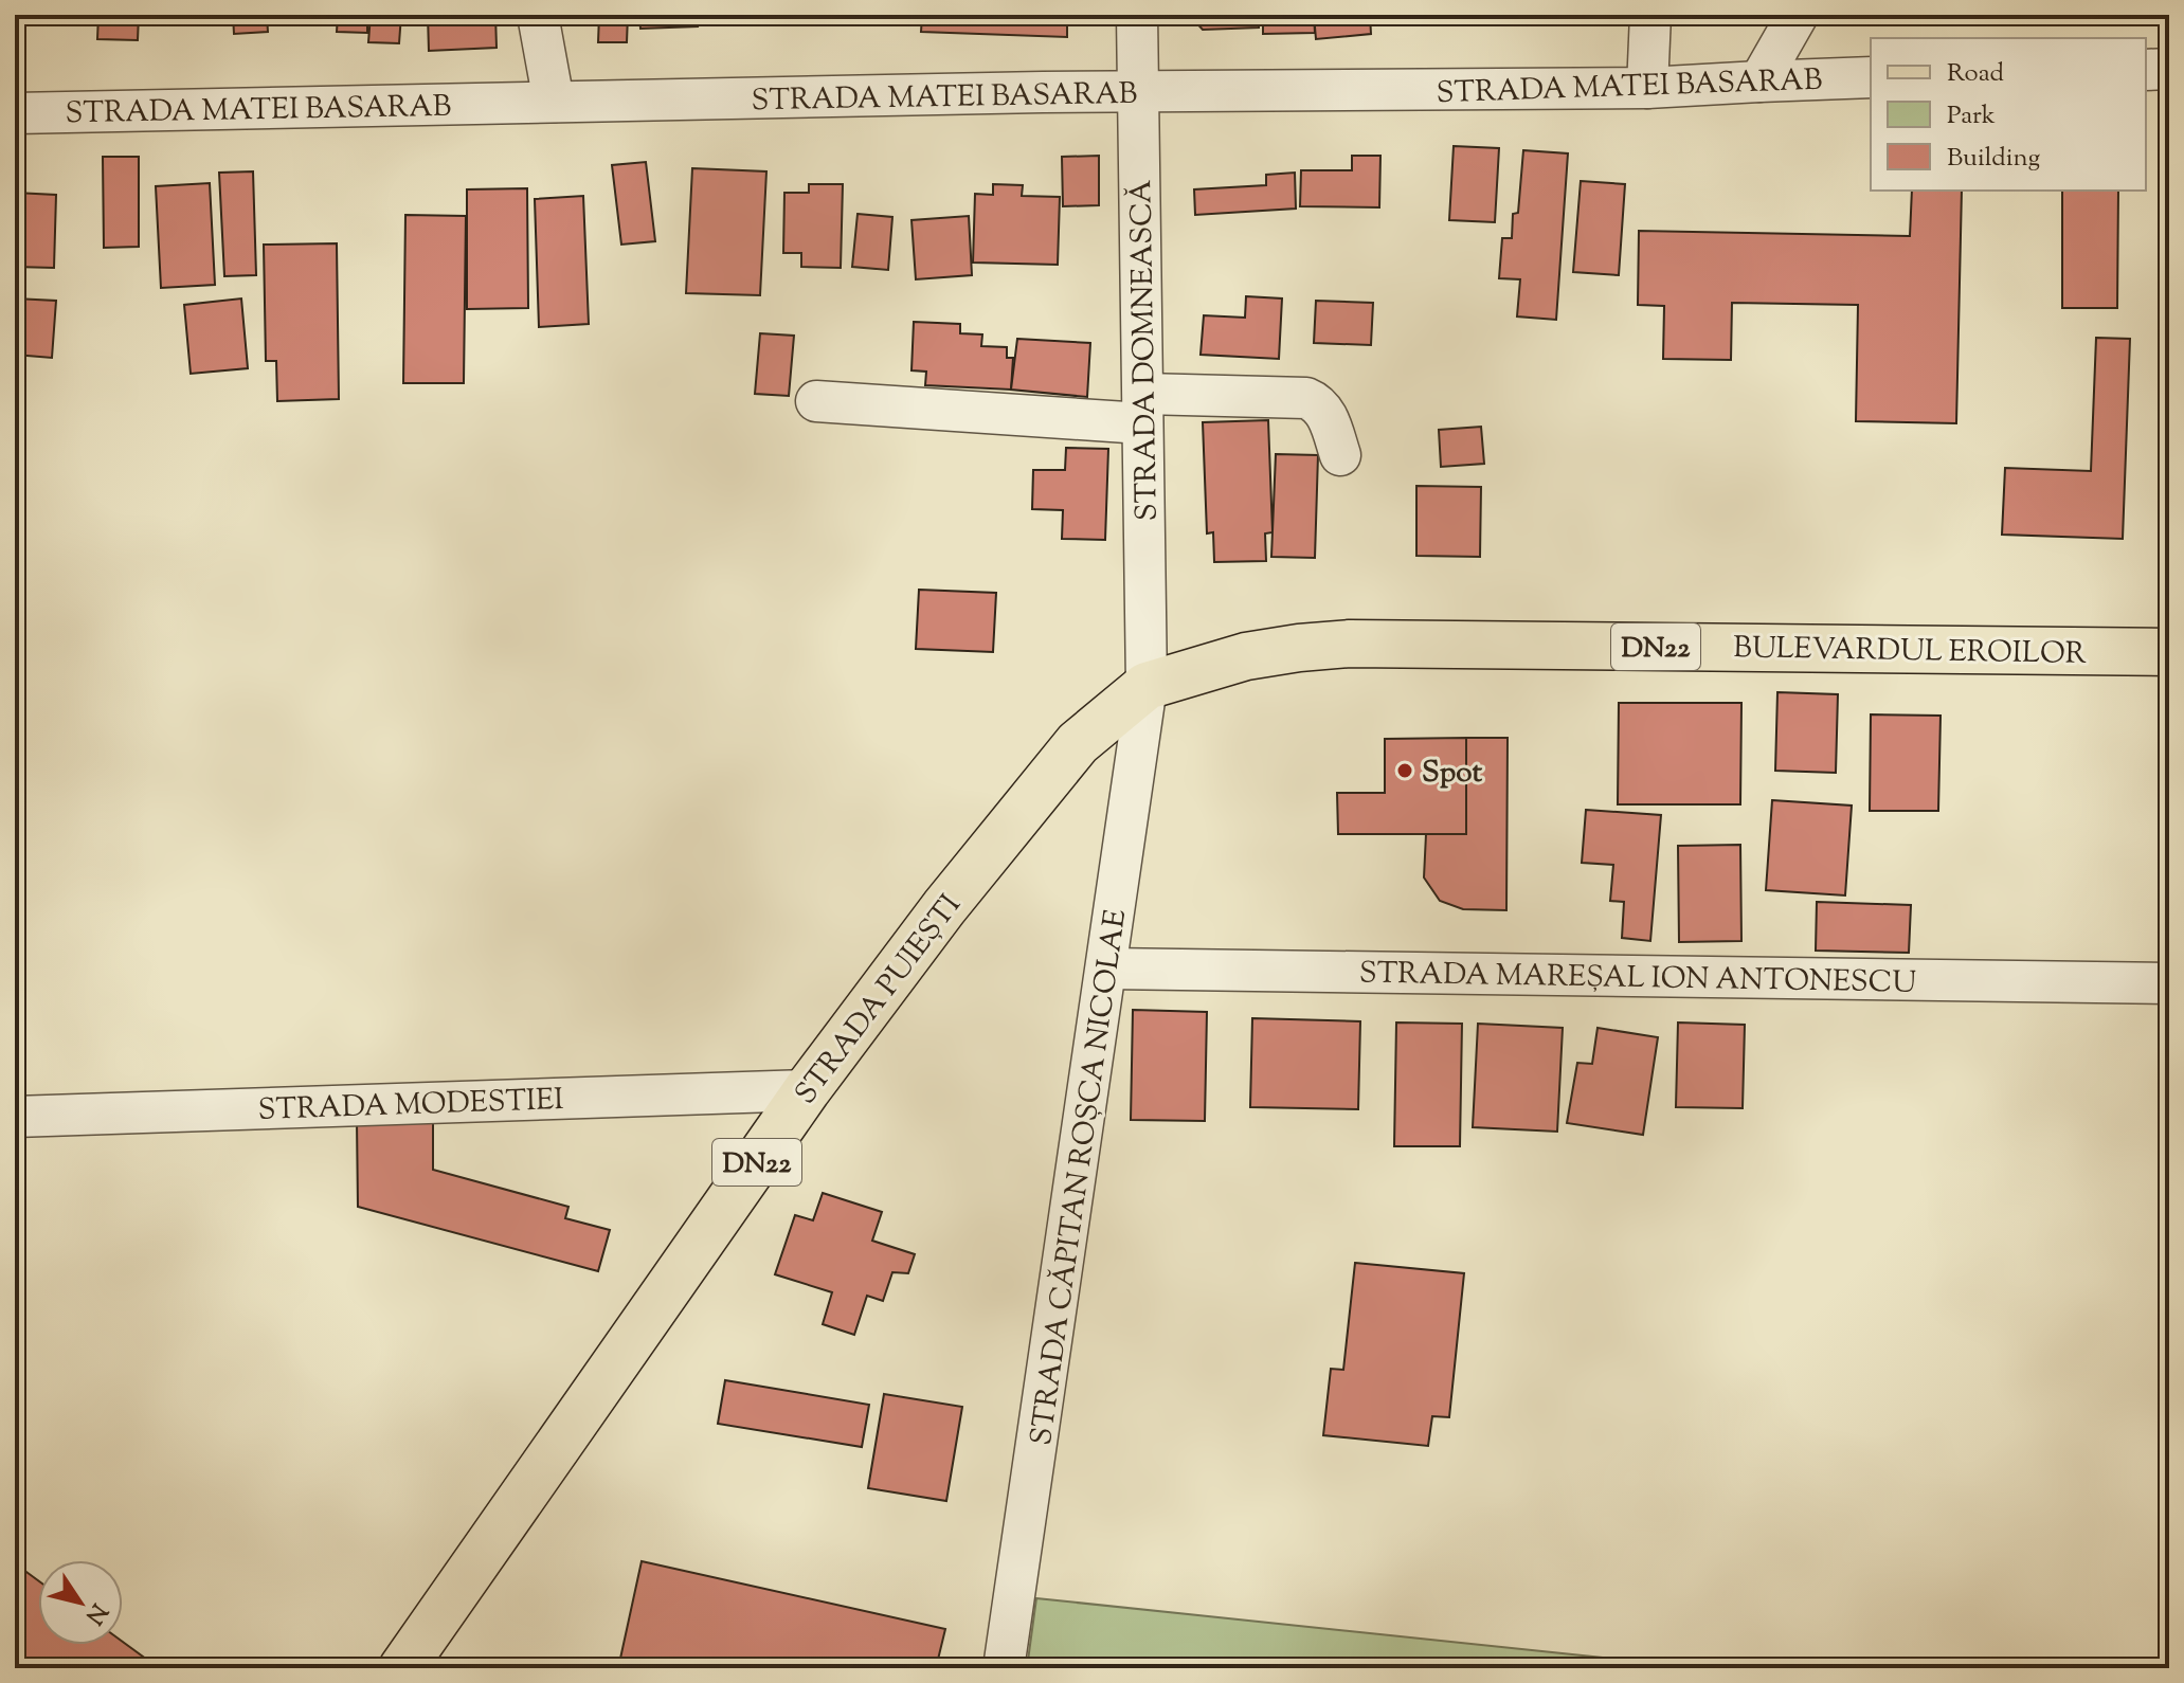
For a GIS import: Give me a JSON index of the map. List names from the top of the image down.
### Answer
{
  "streets": {
    "main road": ["DN22", "BULEVARDUL EROILOR", "STRADA PUIEȘTI"],
    "street": [
      "STRADA MATEI BASARAB",
      "STRADA DOMNEASCĂ",
      "STRADA MAREȘAL ION ANTONESCU",
      "STRADA MODESTIEI",
      "STRADA CĂPITAN ROȘCA NICOLAE"
    ]
  },
  "crossings": [
    ["STRADA MATEI BASARAB", "STRADA DOMNEASCĂ"],
    ["STRADA DOMNEASCĂ", "BULEVARDUL EROILOR"],
    ["STRADA DOMNEASCĂ", "STRADA PUIEȘTI"],
    ["STRADA DOMNEASCĂ", "STRADA CĂPITAN ROȘCA NICOLAE"],
    ["BULEVARDUL EROILOR", "STRADA PUIEȘTI"],
    ["BULEVARDUL EROILOR", "STRADA CĂPITAN ROȘCA NICOLAE"],
    ["STRADA MAREȘAL ION ANTONESCU", "STRADA CĂPITAN ROȘCA NICOLAE"],
    ["STRADA PUIEȘTI", "STRADA MODESTIEI"],
    ["STRADA PUIEȘTI", "STRADA CĂPITAN ROȘCA NICOLAE"]
  ],
  "places": ["Spot"],
  "legend": ["Road", "Park", "Building"],
  "north": "bottom right"
}
